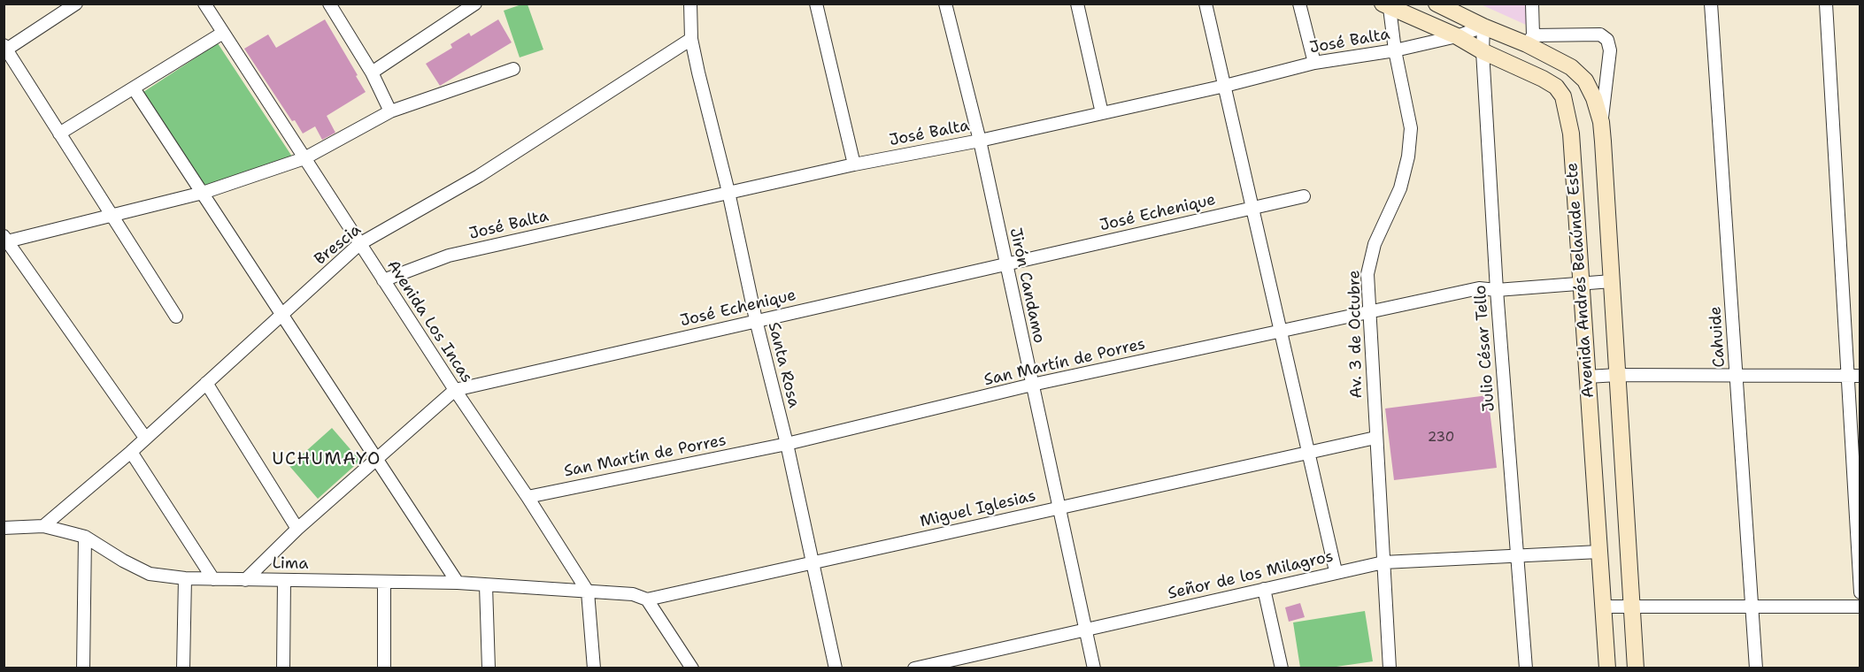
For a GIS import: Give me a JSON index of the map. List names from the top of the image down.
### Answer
{
  "streets": {
    "street": [
      "José Balta",
      "José Echenique",
      "Brescia",
      "Avenida Andrés Belaúnde Este",
      "Jirón Candamo",
      "Avenida Los Incas",
      "Av. 3 de Octubre",
      "Cahuide",
      "Julio César Tello",
      "San Martín de Porres",
      "Santa Rosa",
      "Miguel Iglesias",
      "Lima",
      "Señor de los Milagros"
    ]
  },
  "crossings": [
    ["José Balta", "Avenida Andrés Belaúnde Este"],
    ["José Balta", "Jirón Candamo"],
    ["José Balta", "Avenida Los Incas"],
    ["José Balta", "Av. 3 de Octubre"],
    ["José Balta", "Julio César Tello"],
    ["José Balta", "Santa Rosa"],
    ["José Echenique", "Jirón Candamo"],
    ["José Echenique", "Avenida Los Incas"],
    ["José Echenique", "Santa Rosa"],
    ["José Echenique", "Lima"],
    ["Brescia", "Avenida Los Incas"],
    ["Brescia", "Santa Rosa"],
    ["Brescia", "Lima"],
    ["Avenida Andrés Belaúnde Este", "Av. 3 de Octubre"],
    ["Avenida Andrés Belaúnde Este", "Julio César Tello"],
    ["Avenida Andrés Belaúnde Este", "San Martín de Porres"],
    ["Avenida Andrés Belaúnde Este", "Señor de los Milagros"],
    ["Jirón Candamo", "San Martín de Porres"],
    ["Jirón Candamo", "Miguel Iglesias"],
    ["Jirón Candamo", "Señor de los Milagros"],
    ["Avenida Los Incas", "San Martín de Porres"],
    ["Avenida Los Incas", "Miguel Iglesias"],
    ["Avenida Los Incas", "Lima"],
    ["Av. 3 de Octubre", "San Martín de Porres"],
    ["Av. 3 de Octubre", "Miguel Iglesias"],
    ["Av. 3 de Octubre", "Señor de los Milagros"],
    ["Julio César Tello", "San Martín de Porres"],
    ["Julio César Tello", "Señor de los Milagros"],
    ["San Martín de Porres", "Santa Rosa"],
    ["Santa Rosa", "Miguel Iglesias"],
    ["Miguel Iglesias", "Lima"]
  ],
  "districts": ["UCHUMAYO"],
  "house_numbers": ["230"]
}
